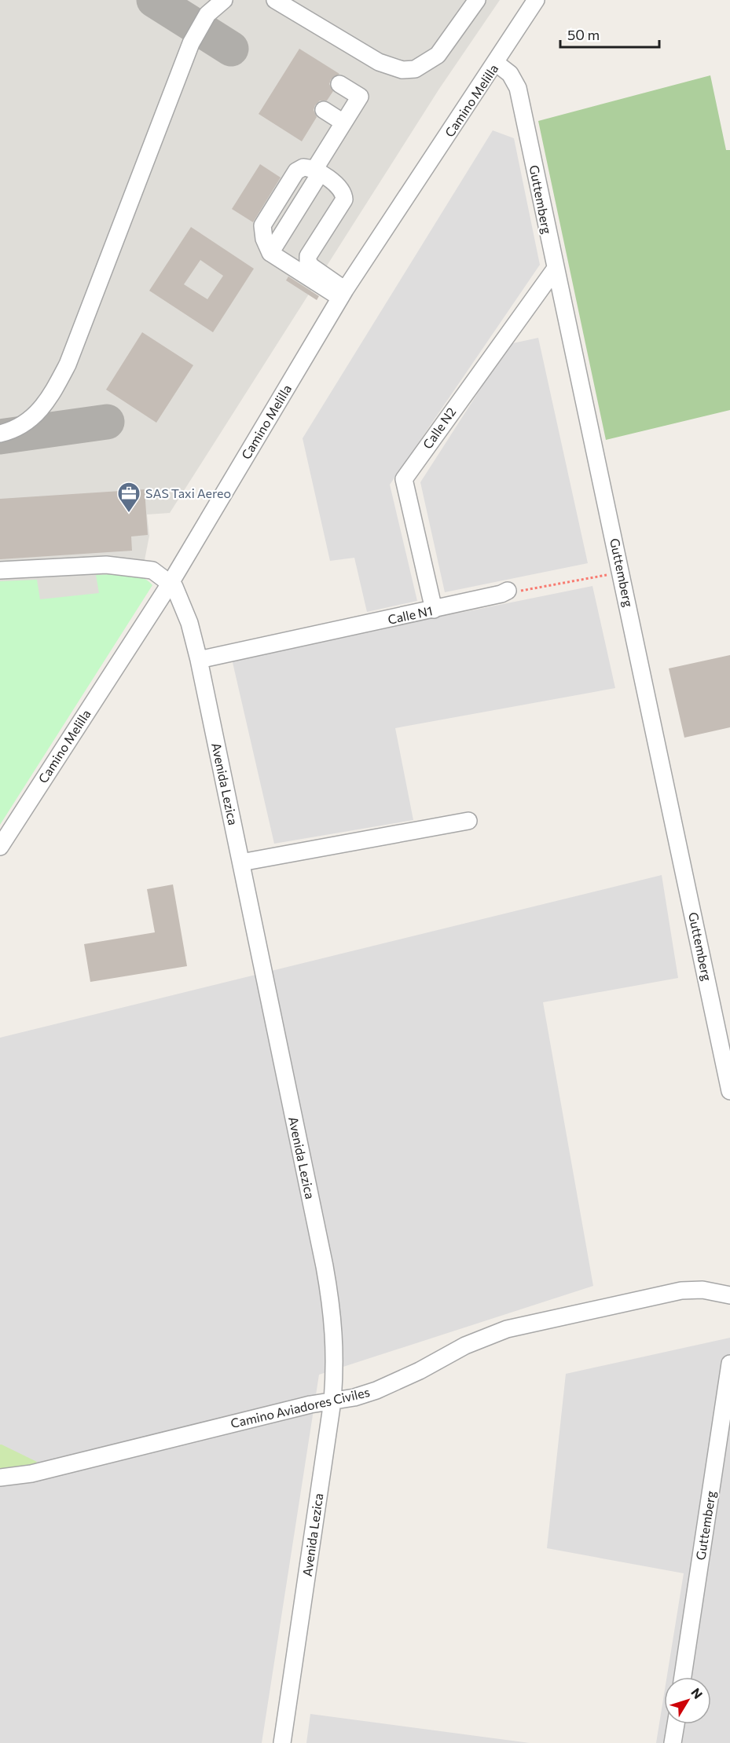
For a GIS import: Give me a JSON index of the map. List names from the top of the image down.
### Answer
{
  "streets": {
    "street": [
      "Camino Melilla",
      "Guttemberg",
      "Calle N2",
      "Calle N1",
      "Avenida Lezica",
      "Camino Aviadores Civiles"
    ]
  },
  "crossings": [
    ["Camino Melilla", "Guttemberg"],
    ["Camino Melilla", "Avenida Lezica"],
    ["Guttemberg", "Calle N2"],
    ["Calle N2", "Calle N1"],
    ["Calle N1", "Avenida Lezica"],
    ["Avenida Lezica", "Camino Aviadores Civiles"]
  ],
  "places": {
    "office": ["SAS Taxi Aereo"]
  },
  "scale_bar": "50 m",
  "north": "top right"
}
